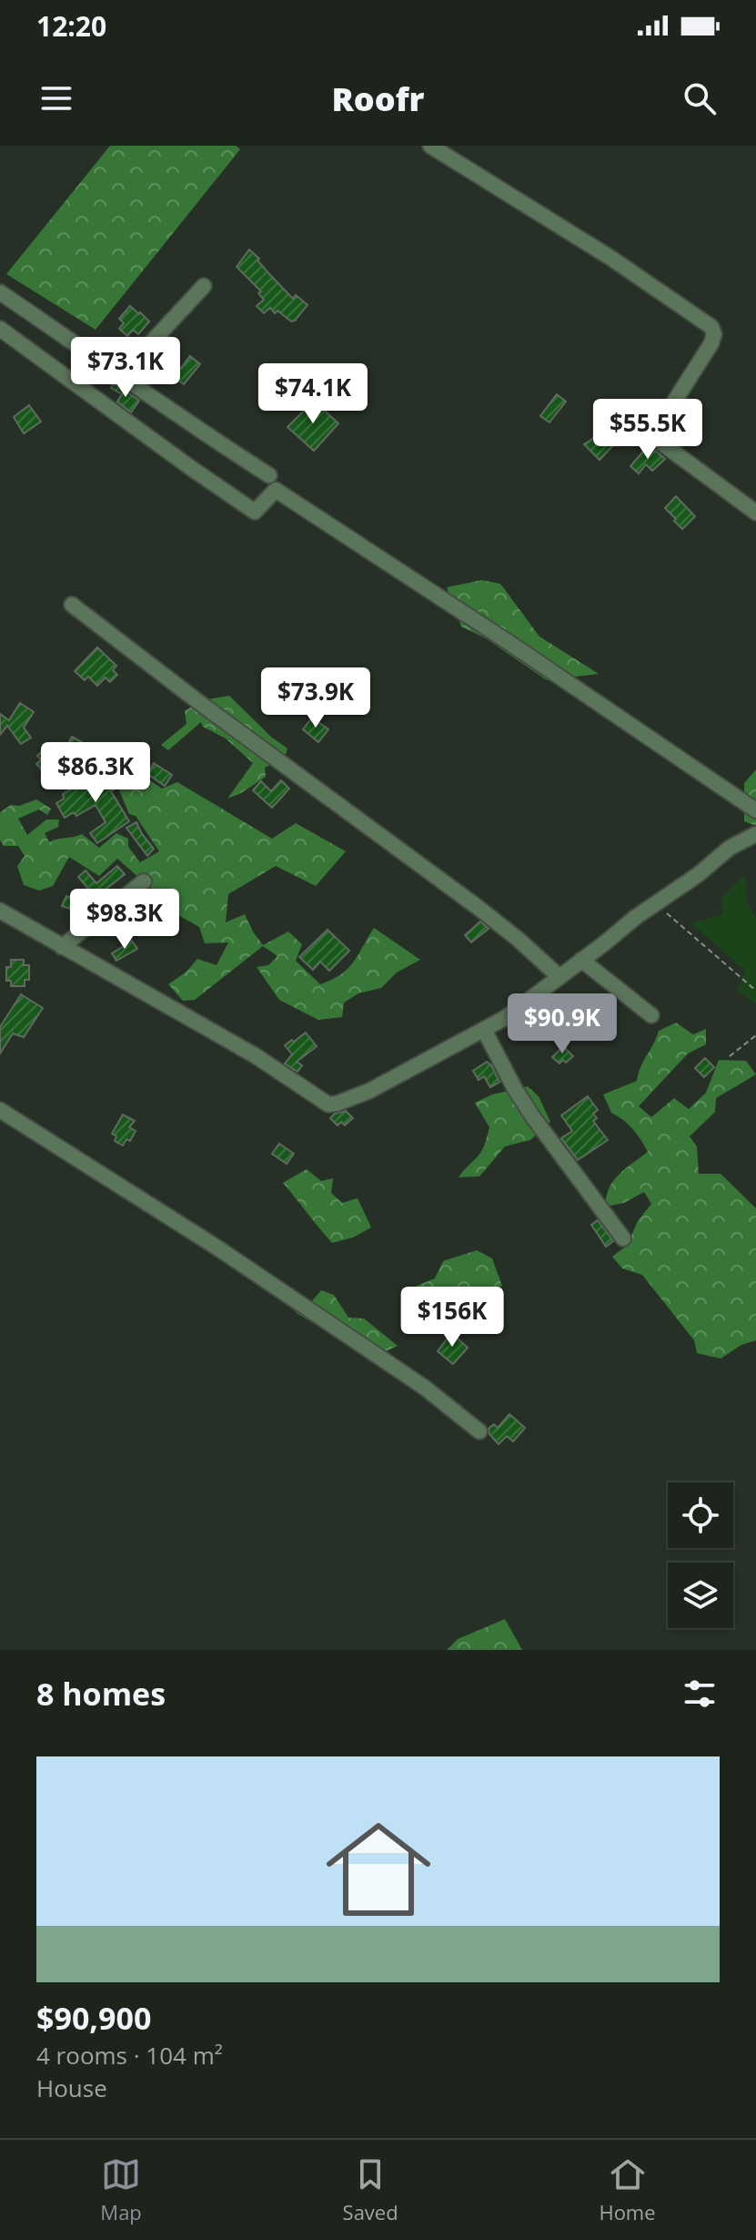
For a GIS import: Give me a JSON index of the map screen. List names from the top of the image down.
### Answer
{
  "page": {
    "status": "12:20",
    "header": "Roofr",
    "price": [
      "$73.1K",
      "$74.1K",
      "$55.5K",
      "$73.9K",
      "$86.3K",
      "$98.3K",
      "$90.9K",
      "$156K"
    ],
    "heading": "8 homes",
    "list": [
      {
        "name": "$90,900",
        "note": "4 rooms · 104 m² · House"
      }
    ],
    "tabs": ["Map", "Saved", "Home"]
  }
}
